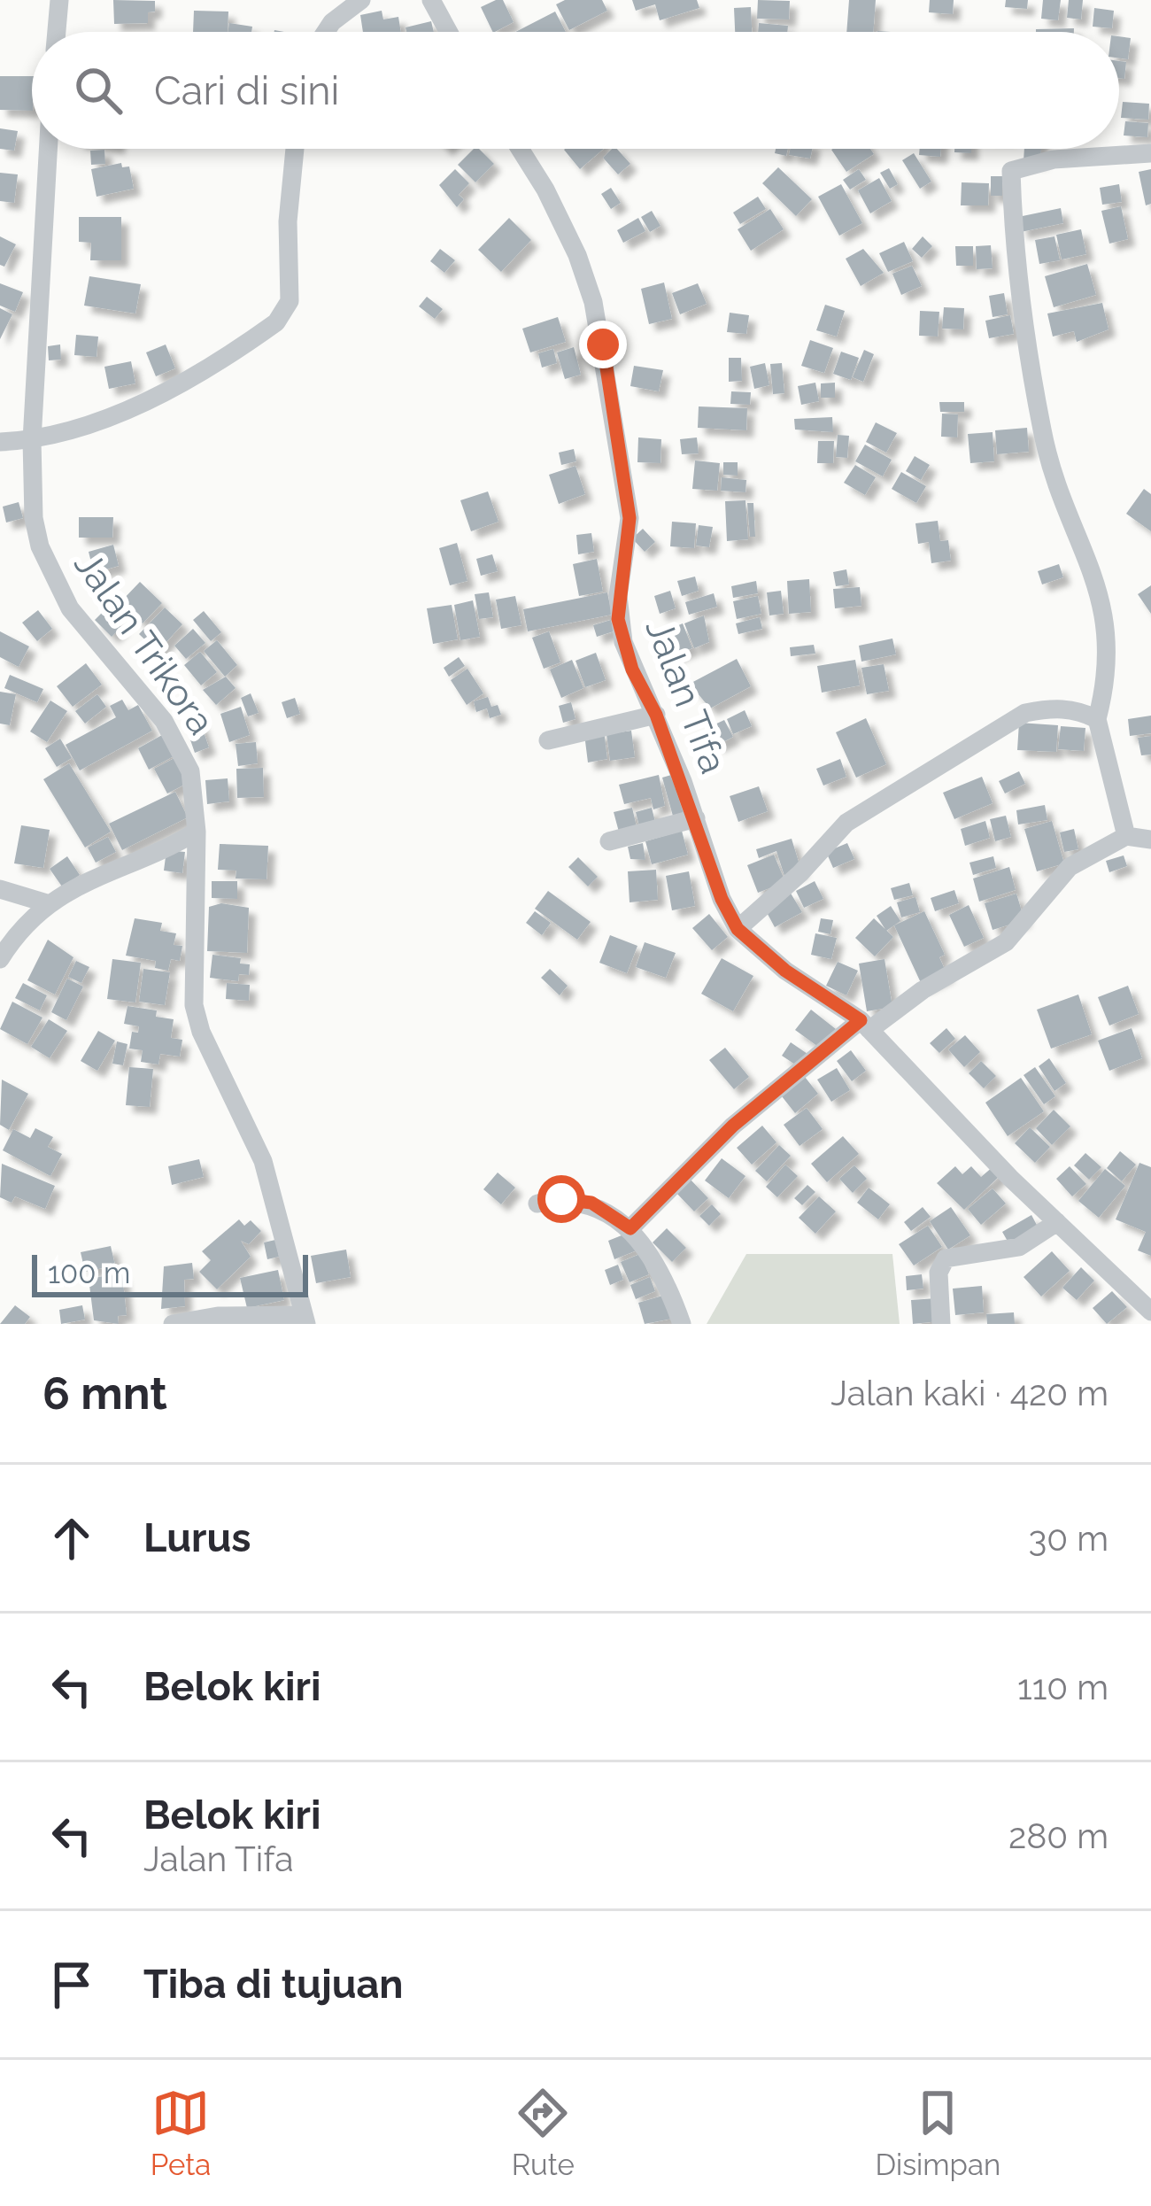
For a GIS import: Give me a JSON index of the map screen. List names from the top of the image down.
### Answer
{
  "streets": {
    "street": ["Jalan Trikora", "Jalan Tifa"]
  },
  "scale_bar": "100 m",
  "page": {
    "search": "Cari di sini",
    "scale": "100 m",
    "heading": ["6 mnt", "Jalan kaki · 420 m"],
    "list": [
      ["Lurus", "30 m"],
      ["Belok kiri", "110 m"],
      ["Belok kiri", "Jalan Tifa", "280 m"],
      "Tiba di tujuan"
    ],
    "nav": ["Peta", "Rute", "Disimpan"]
  }
}
